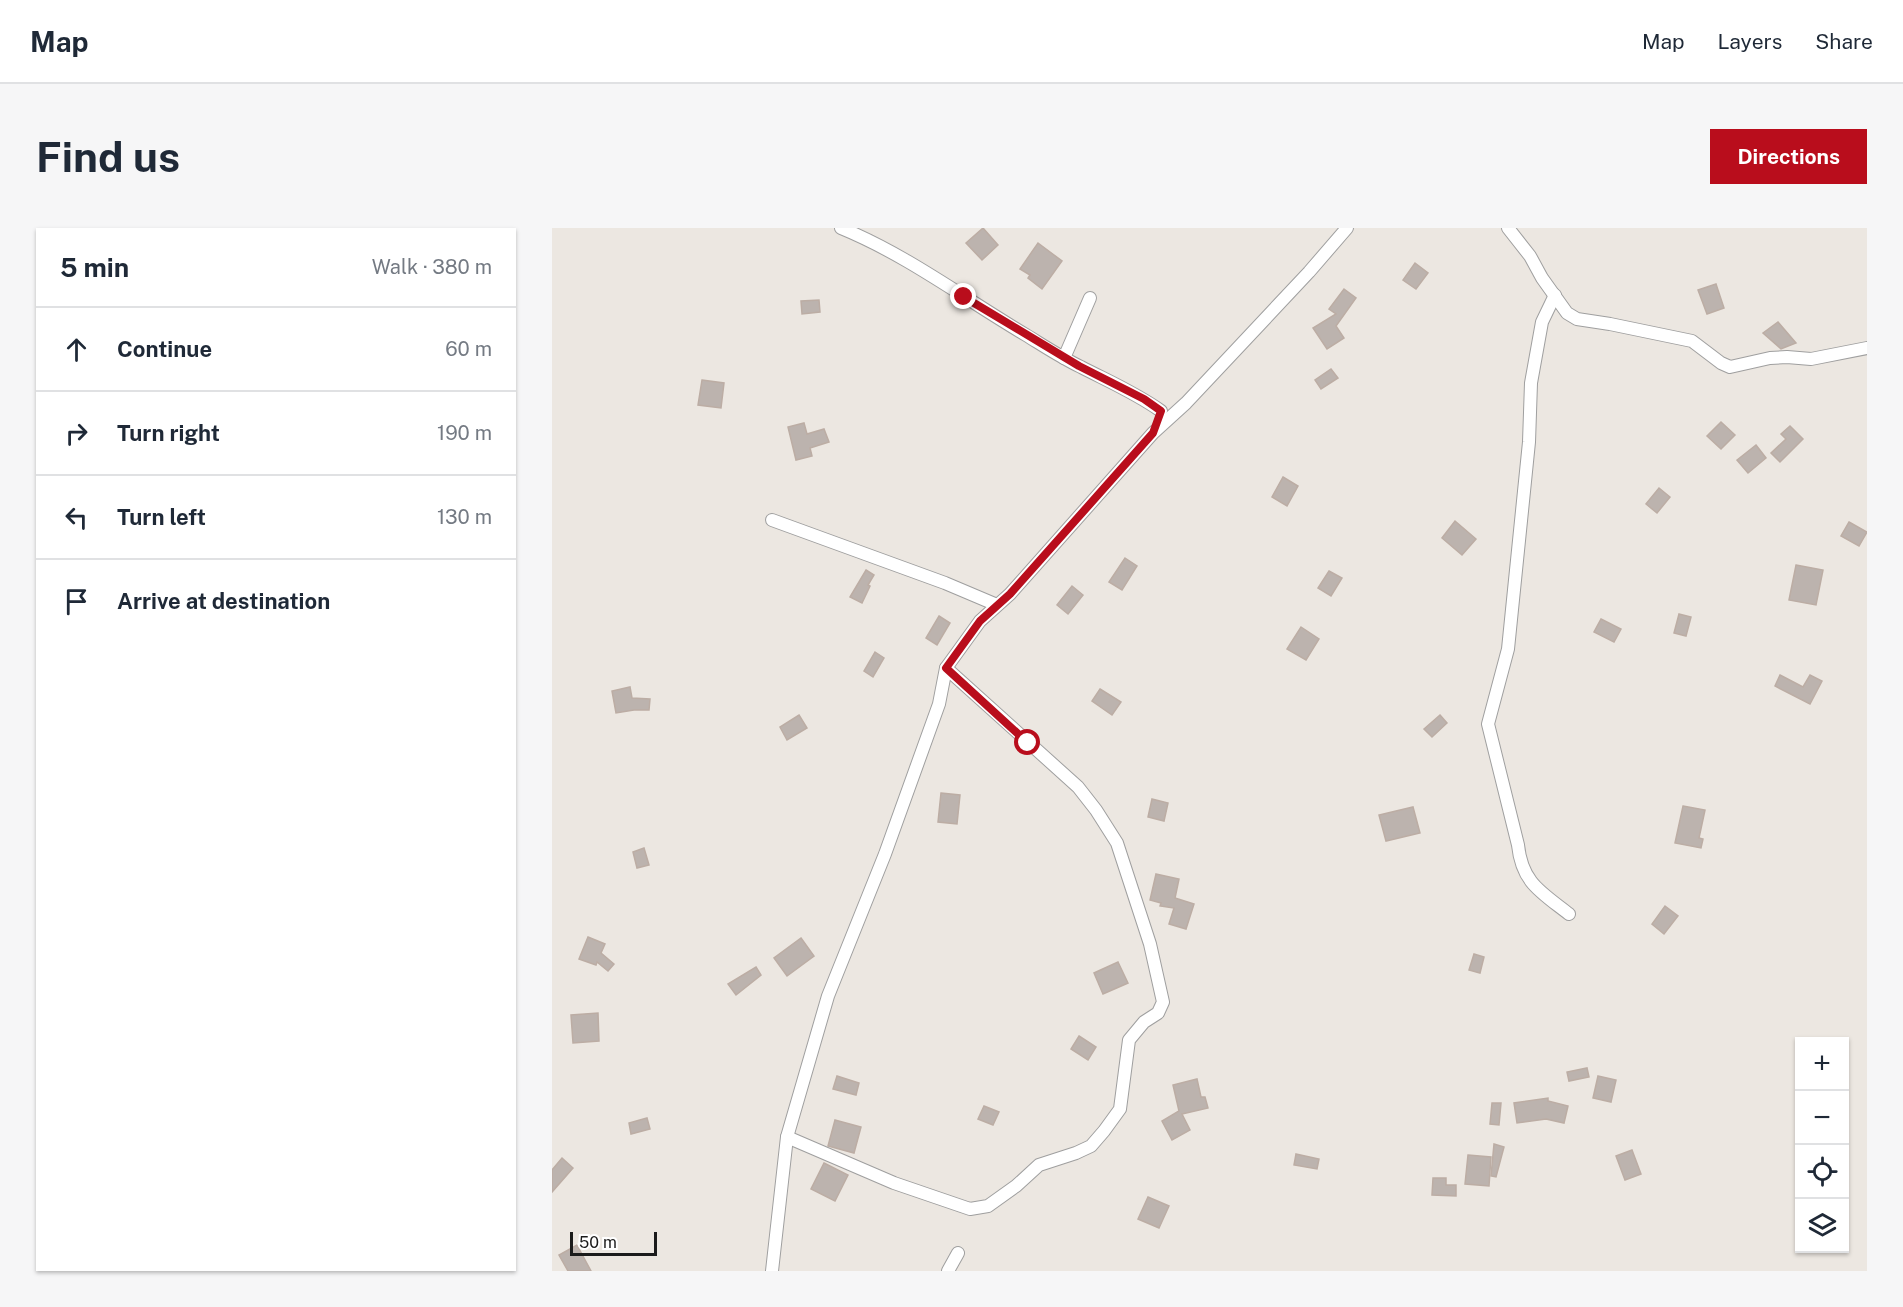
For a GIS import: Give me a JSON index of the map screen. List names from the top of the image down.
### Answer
{
  "scale_bar": "50 m",
  "page": {
    "header": "Map",
    "nav": ["Map", "Layers", "Share"],
    "buttons": "Directions",
    "title": "Find us",
    "heading": ["5 min", "Walk · 380 m"],
    "list": [
      ["Continue", "60 m"],
      ["Turn right", "190 m"],
      ["Turn left", "130 m"],
      "Arrive at destination"
    ],
    "map_buttons": ["+", "−"],
    "scale": "50 m"
  }
}
